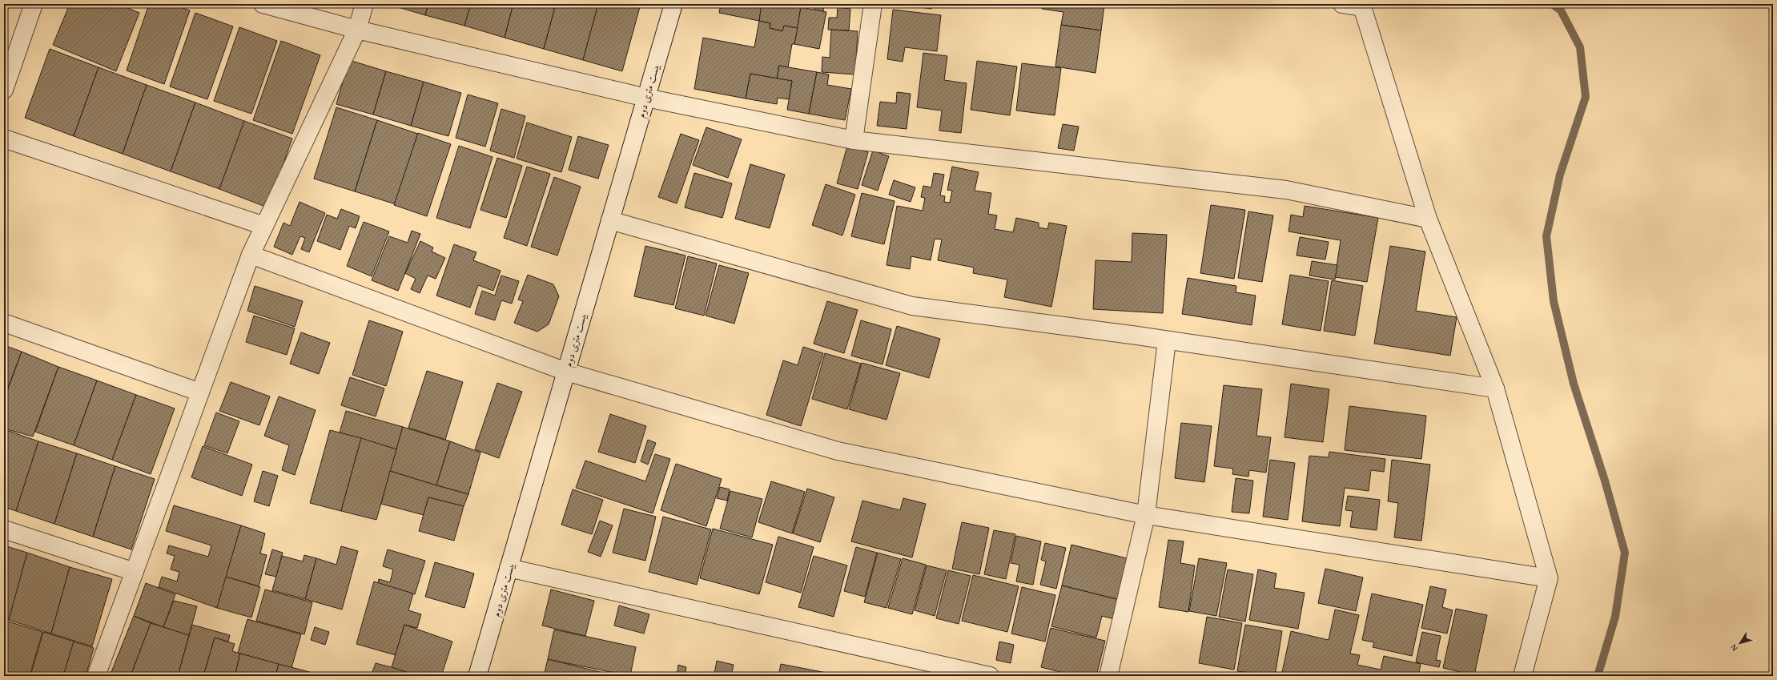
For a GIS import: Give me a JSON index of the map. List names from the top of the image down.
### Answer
{
  "streets": {
    "street": ["بیست متری دوم"]
  },
  "north": "bottom left"
}
